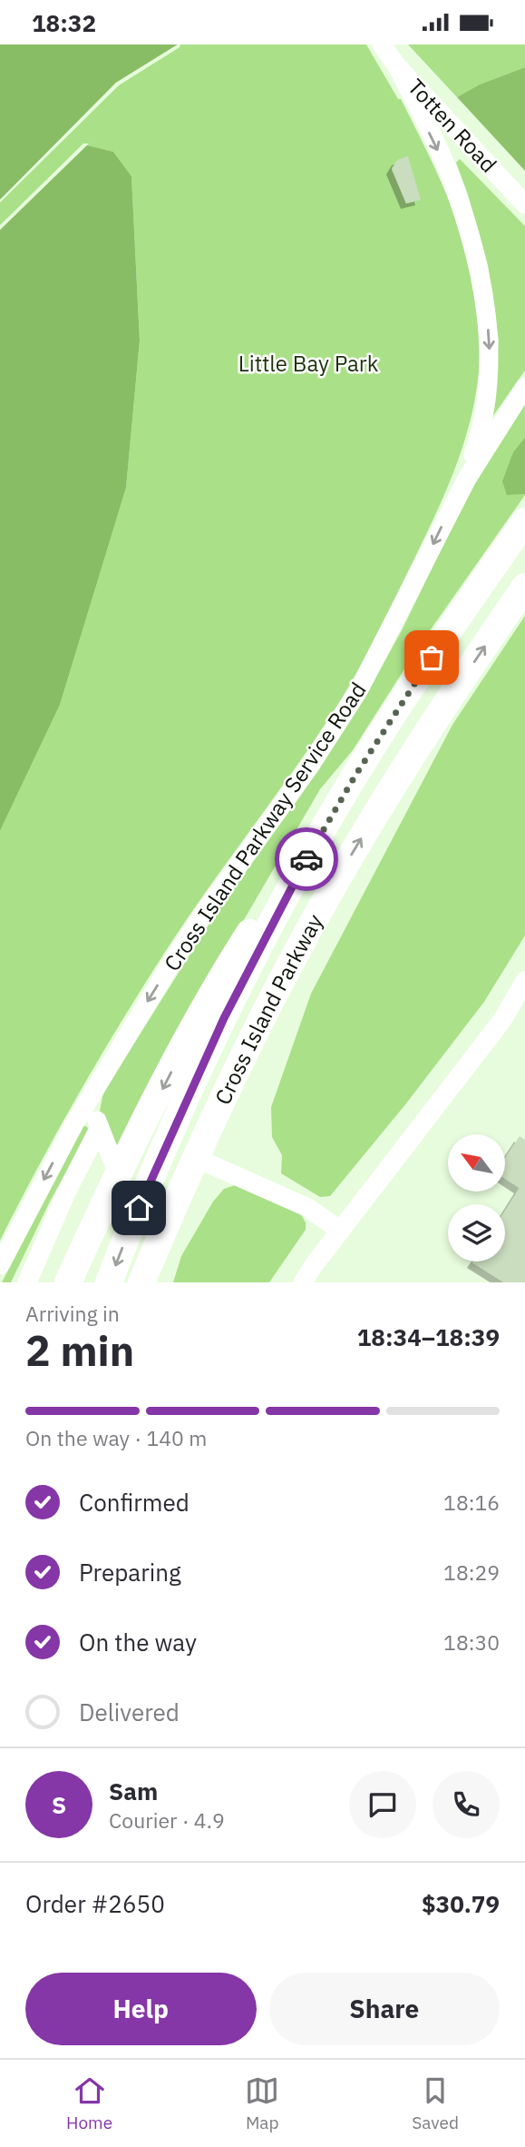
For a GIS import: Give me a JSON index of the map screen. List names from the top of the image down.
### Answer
{
  "streets": {
    "highway": ["Cross Island Parkway"],
    "street": ["Totten Road", "Cross Island Parkway Service Road"]
  },
  "one_way": ["Cross Island Parkway Service Road"],
  "parks": ["Little Bay Park"],
  "north": "top left",
  "page": {
    "status": "18:32",
    "heading": ["2 min", "Arriving in", "18:34–18:39"],
    "panel": [
      "Sam",
      "Courier · 4.9",
      "Order #2650",
      "$30.79"
    ],
    "bar": "On the way · 140 m",
    "list": [
      ["Confirmed", "18:16"],
      ["Preparing", "18:29"],
      ["On the way", "18:30"],
      "Delivered"
    ],
    "round": "S",
    "buttons": ["Help", "Share"],
    "tabs": ["Home", "Map", "Saved"]
  }
}
